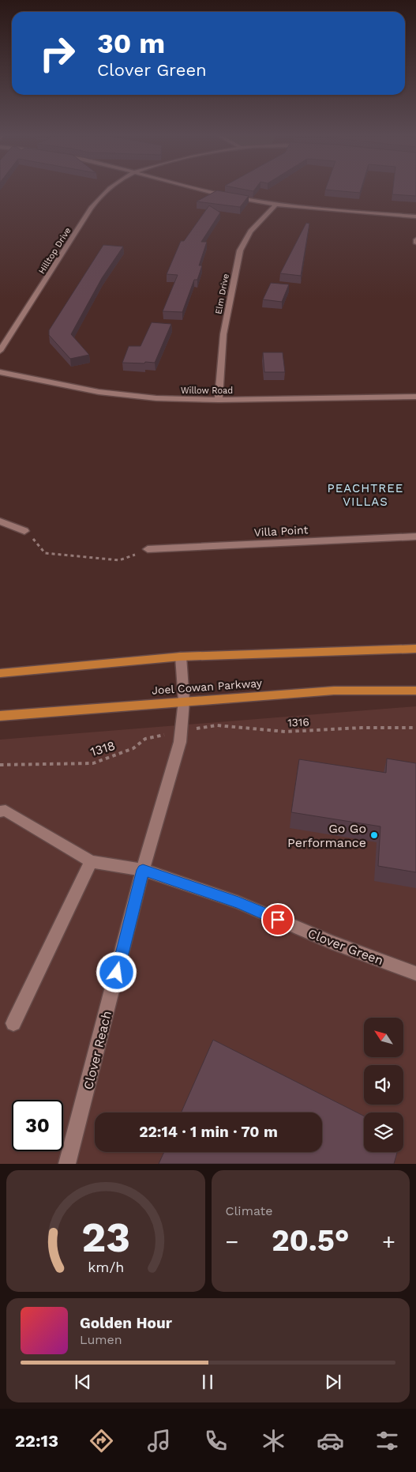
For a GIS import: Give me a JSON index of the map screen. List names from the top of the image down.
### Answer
{
  "streets": {
    "main road": ["Joel Cowan Parkway"],
    "street": [
      "Hilltop Drive",
      "Elm Drive",
      "Willow Road",
      "Villa Point",
      "Clover Green",
      "Clover Reach"
    ],
    "path": ["1316", "1318"]
  },
  "crossings": [
    ["Elm Drive", "Willow Road"],
    ["Joel Cowan Parkway", "Clover Reach"],
    ["1316", "1318"],
    ["1316", "Clover Reach"],
    ["1318", "Clover Reach"],
    ["Clover Green", "Clover Reach"]
  ],
  "districts": ["PEACHTREE VILLAS"],
  "places": ["Go Go Performance"],
  "north": "top left",
  "page": {
    "turn": ["30 m", "Clover Green"],
    "limit": "30",
    "trip": "22:14 · 1 min · 70 m",
    "tile": "Climate",
    "heat": ["−", "20.5°", "+"],
    "song": ["Golden Hour", "Lumen"],
    "tabs": "22:13",
    "gauge": ["23", "km/h"]
  }
}
